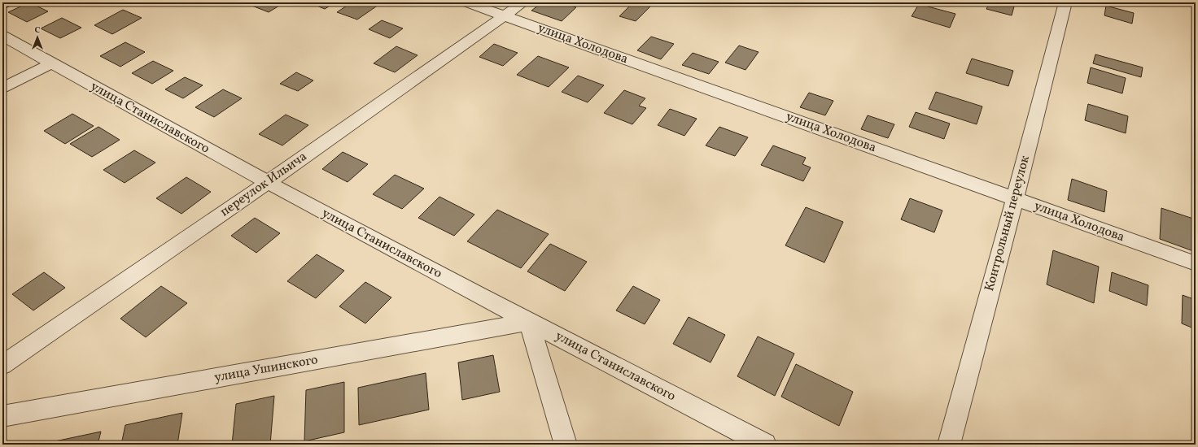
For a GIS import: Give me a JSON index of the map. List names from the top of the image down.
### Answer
{
  "streets": {
    "street": [
      "улица Холодова",
      "улица Станиславского",
      "переулок Ильича",
      "Контрольный переулок",
      "улица Ушинского"
    ]
  },
  "crossings": [
    ["улица Холодова", "переулок Ильича"],
    ["улица Холодова", "Контрольный переулок"],
    ["улица Станиславского", "переулок Ильича"],
    ["улица Станиславского", "улица Ушинского"]
  ],
  "north": "top"
}
